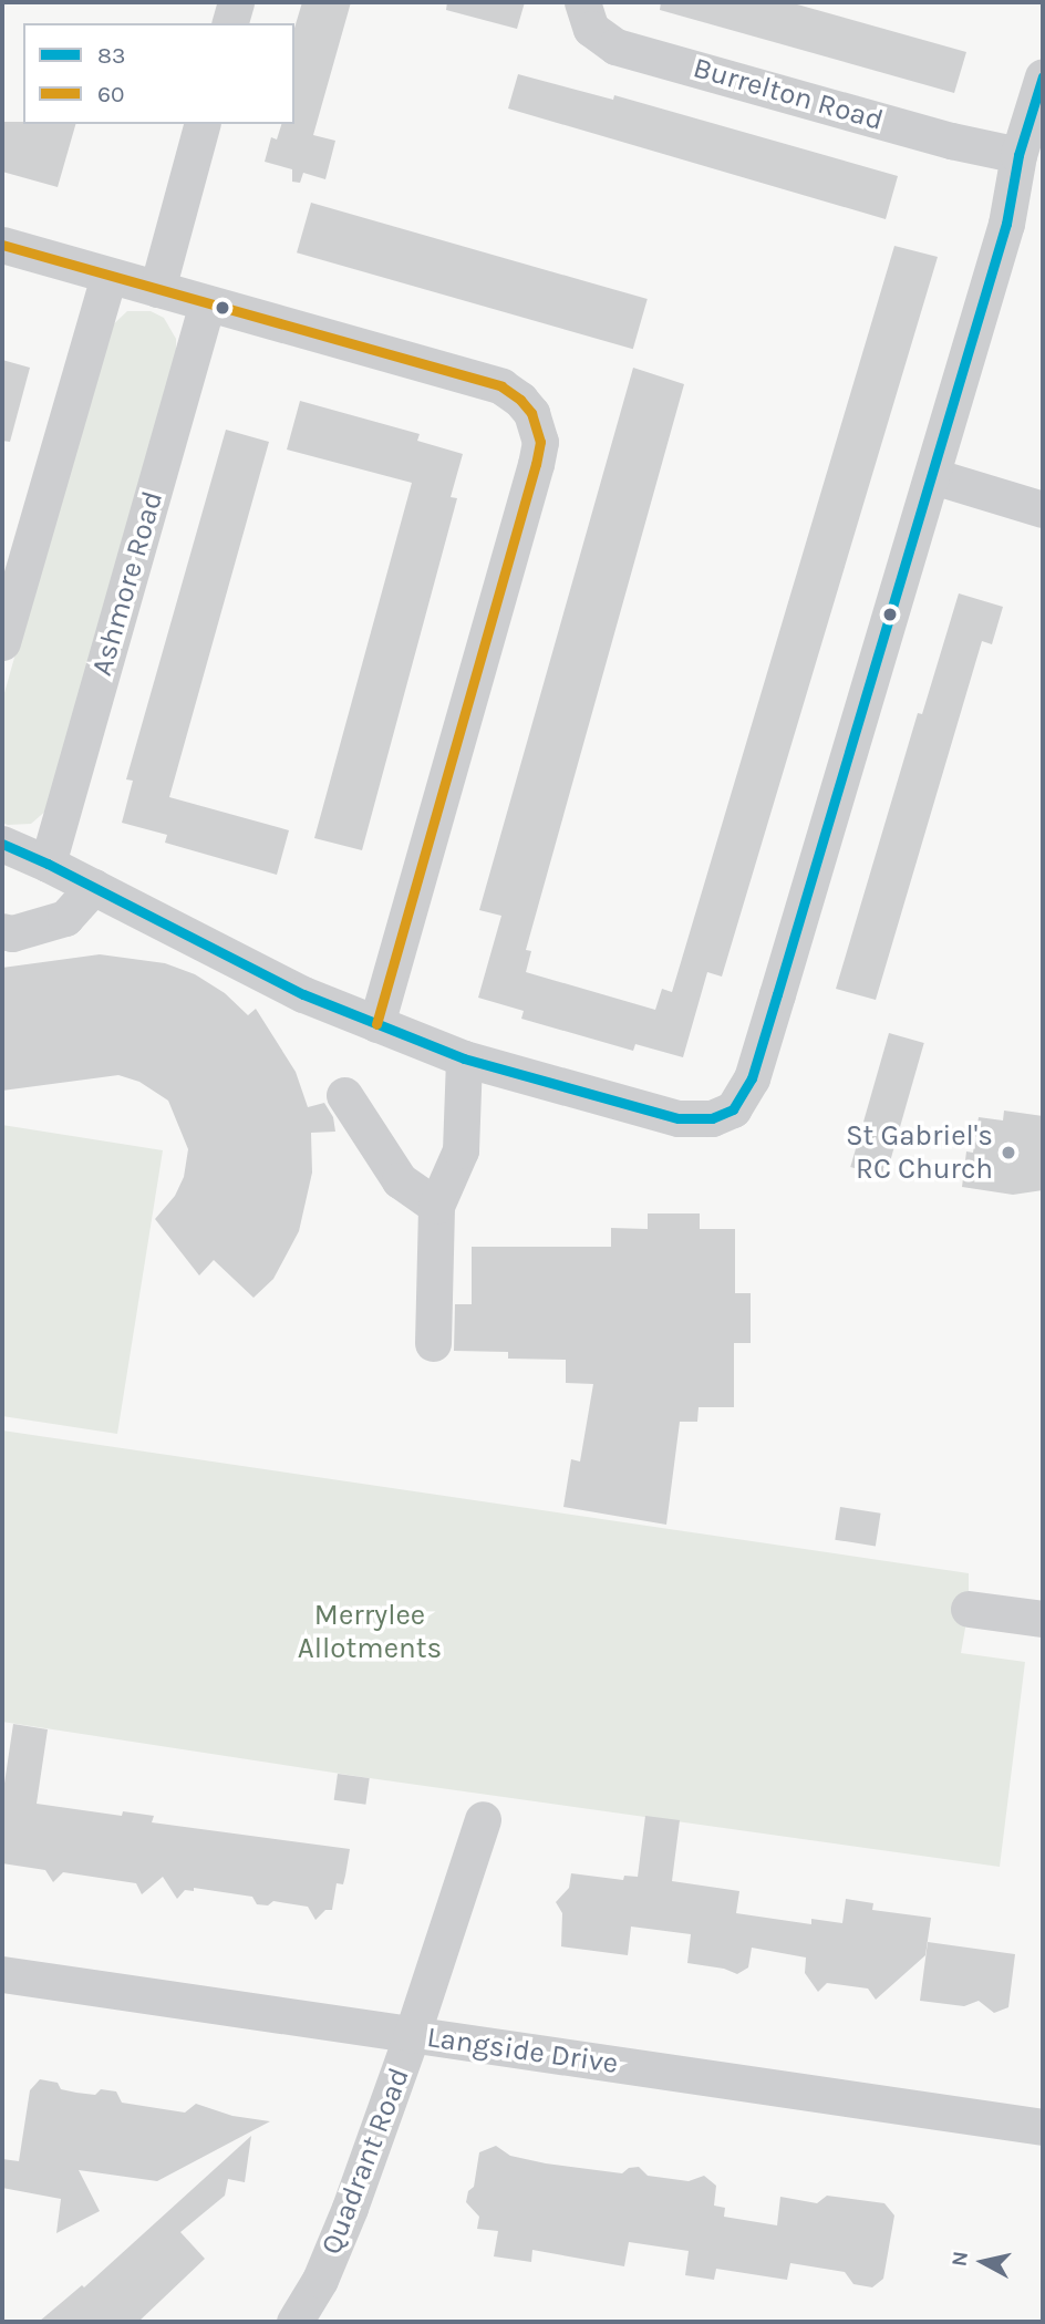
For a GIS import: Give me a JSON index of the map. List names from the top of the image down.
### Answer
{
  "streets": {
    "street": [
      "Burrelton Road",
      "Ashmore Road",
      "Langside Drive",
      "Quadrant Road"
    ]
  },
  "crossings": [
    ["Langside Drive", "Quadrant Road"]
  ],
  "parks": ["Merrylee Allotments"],
  "places": ["St Gabriel's RC Church"],
  "lines": ["transit line 83", "transit line 60"],
  "legend": ["83", "60"],
  "north": "left"
}
